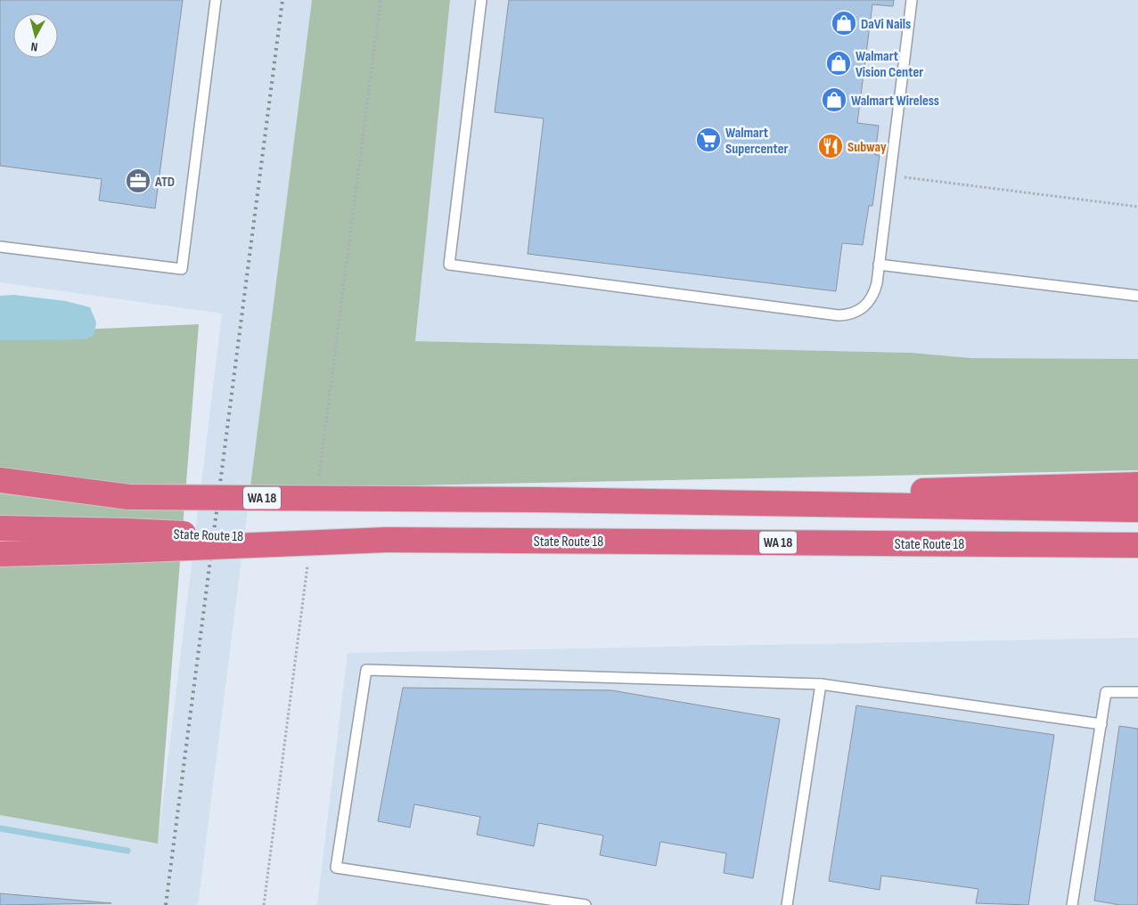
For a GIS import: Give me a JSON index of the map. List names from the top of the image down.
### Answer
{
  "streets": {
    "highway": ["WA 18", "State Route 18"]
  },
  "places": {
    "shop": ["DaVi Nails", "Walmart Vision Center", "Walmart Wireless"],
    "supermarket": ["Walmart Supercenter"],
    "restaurant": ["Subway"],
    "office": ["ATD"]
  },
  "north": "bottom"
}
